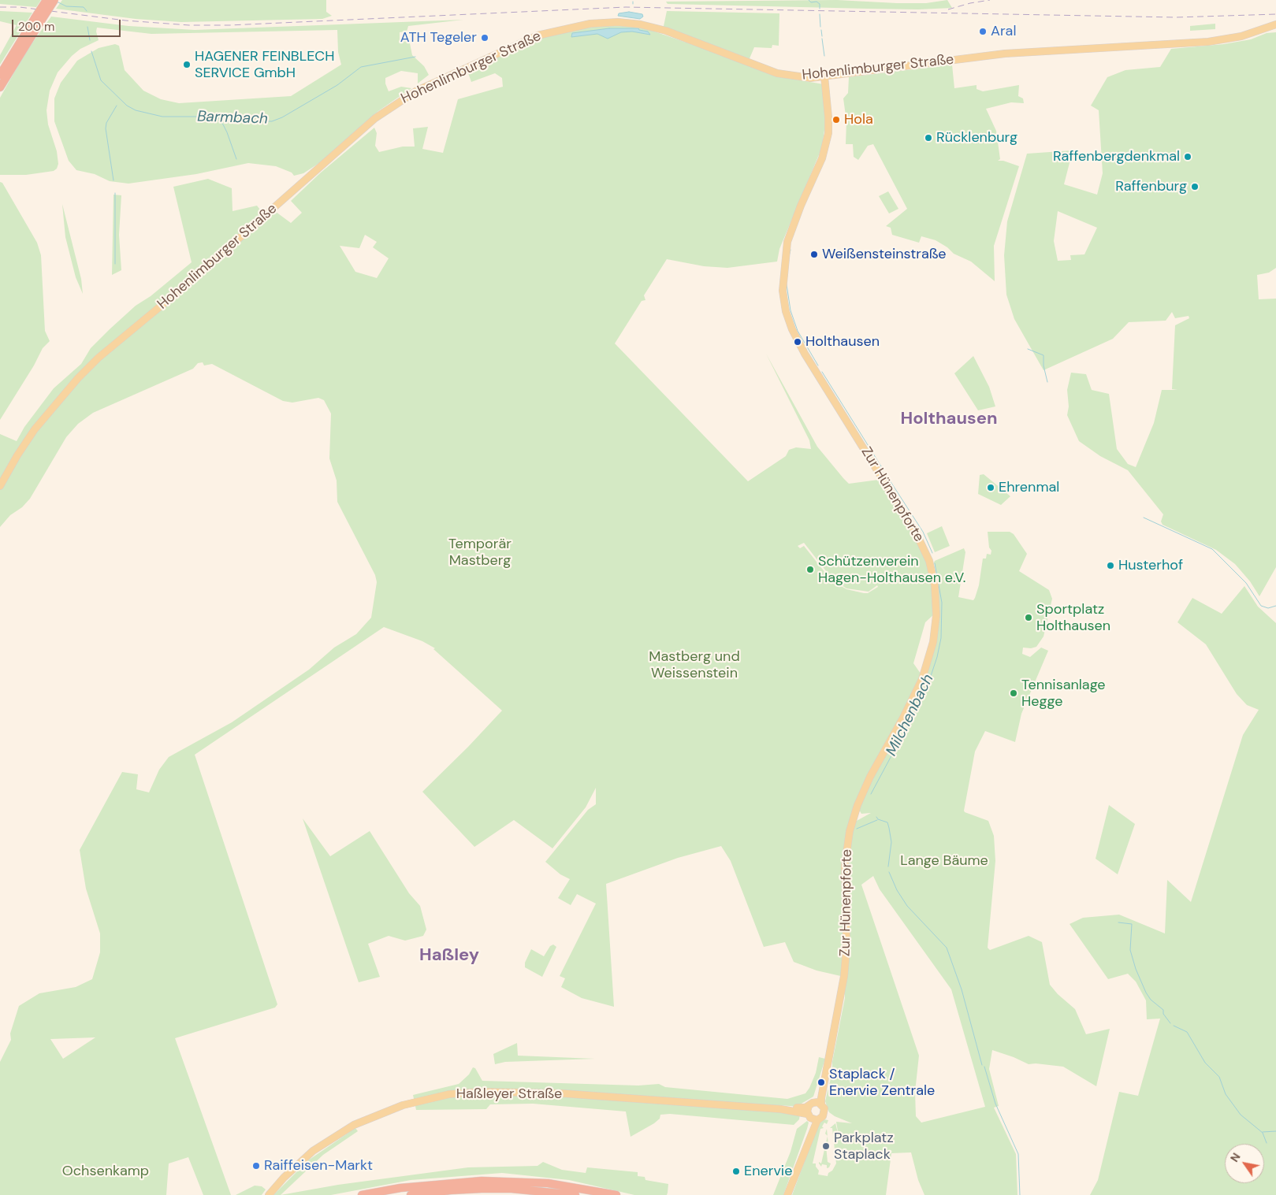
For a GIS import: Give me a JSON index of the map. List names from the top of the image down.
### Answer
{
  "streets": {
    "main road": ["Hohenlimburger Straße", "Zur Hünenpforte", "Haßleyer Straße"]
  },
  "crossings": [
    ["Hohenlimburger Straße", "Zur Hünenpforte"],
    ["Zur Hünenpforte", "Haßleyer Straße"]
  ],
  "districts": ["Holthausen", "Haßley"],
  "water": ["Barmbach", "Milchenbach"],
  "parks": [
    "Temporär Mastberg",
    "Mastberg und Weissenstein",
    "Lange Bäume",
    "Ochsenkamp"
  ],
  "places": [
    "Aral",
    "ATH Tegeler",
    "HAGENER FEINBLECH SERVICE GmbH",
    "Hola",
    "Rücklenburg",
    "Raffenbergdenkmal",
    "Raffenburg",
    "Weißensteinstraße",
    "Holthausen",
    "Ehrenmal",
    "Husterhof",
    "Schützenverein Hagen-Holthausen e.V.",
    "Sportplatz Holthausen",
    "Tennisanlage Hegge",
    "Staplack / Enervie Zentrale",
    "Parkplatz Staplack",
    "Raiffeisen-Markt",
    "Enervie"
  ],
  "scale_bar": "200 m",
  "north": "top left"
}
